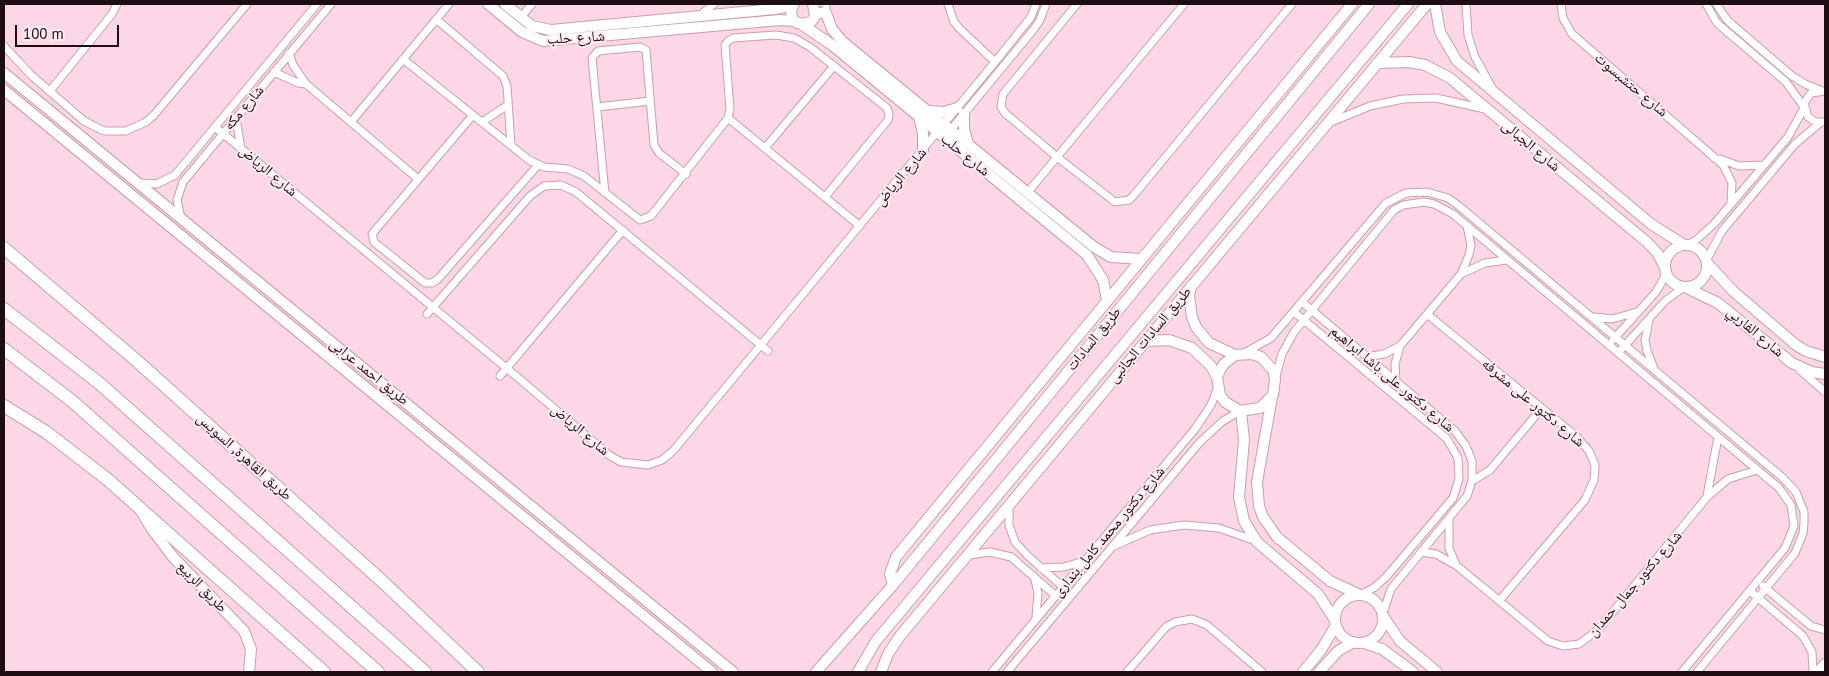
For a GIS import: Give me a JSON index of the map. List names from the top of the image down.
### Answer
{
  "streets": {
    "highway": ["طريق القاهرة, السويس"],
    "street": [
      "شارع حلب",
      "شارع حتشبسوت",
      "شارع مكه",
      "شارع الجبالى",
      "شارع الرياض",
      "شارع الفاربي",
      "طريق السادات الجانبى",
      "طريق السادات",
      "طريق احمد عرابى",
      "شارع دكتور على باشا ابراهيم",
      "شارع دكتور على مشرفه",
      "شارع دكتور محمد كامل بندارى",
      "شارع دكتور جمال حمدان",
      "طريق الربيع"
    ]
  },
  "crossings": [
    ["شارع حلب", "شارع الرياض"],
    ["شارع مكه", "شارع الرياض"],
    ["شارع مكه", "طريق احمد عرابى"],
    ["شارع الجبالى", "شارع الفاربي"],
    ["شارع الجبالى", "طريق السادات الجانبى"],
    ["شارع دكتور على مشرفه", "شارع دكتور جمال حمدان"]
  ],
  "scale_bar": "100 m"
}
